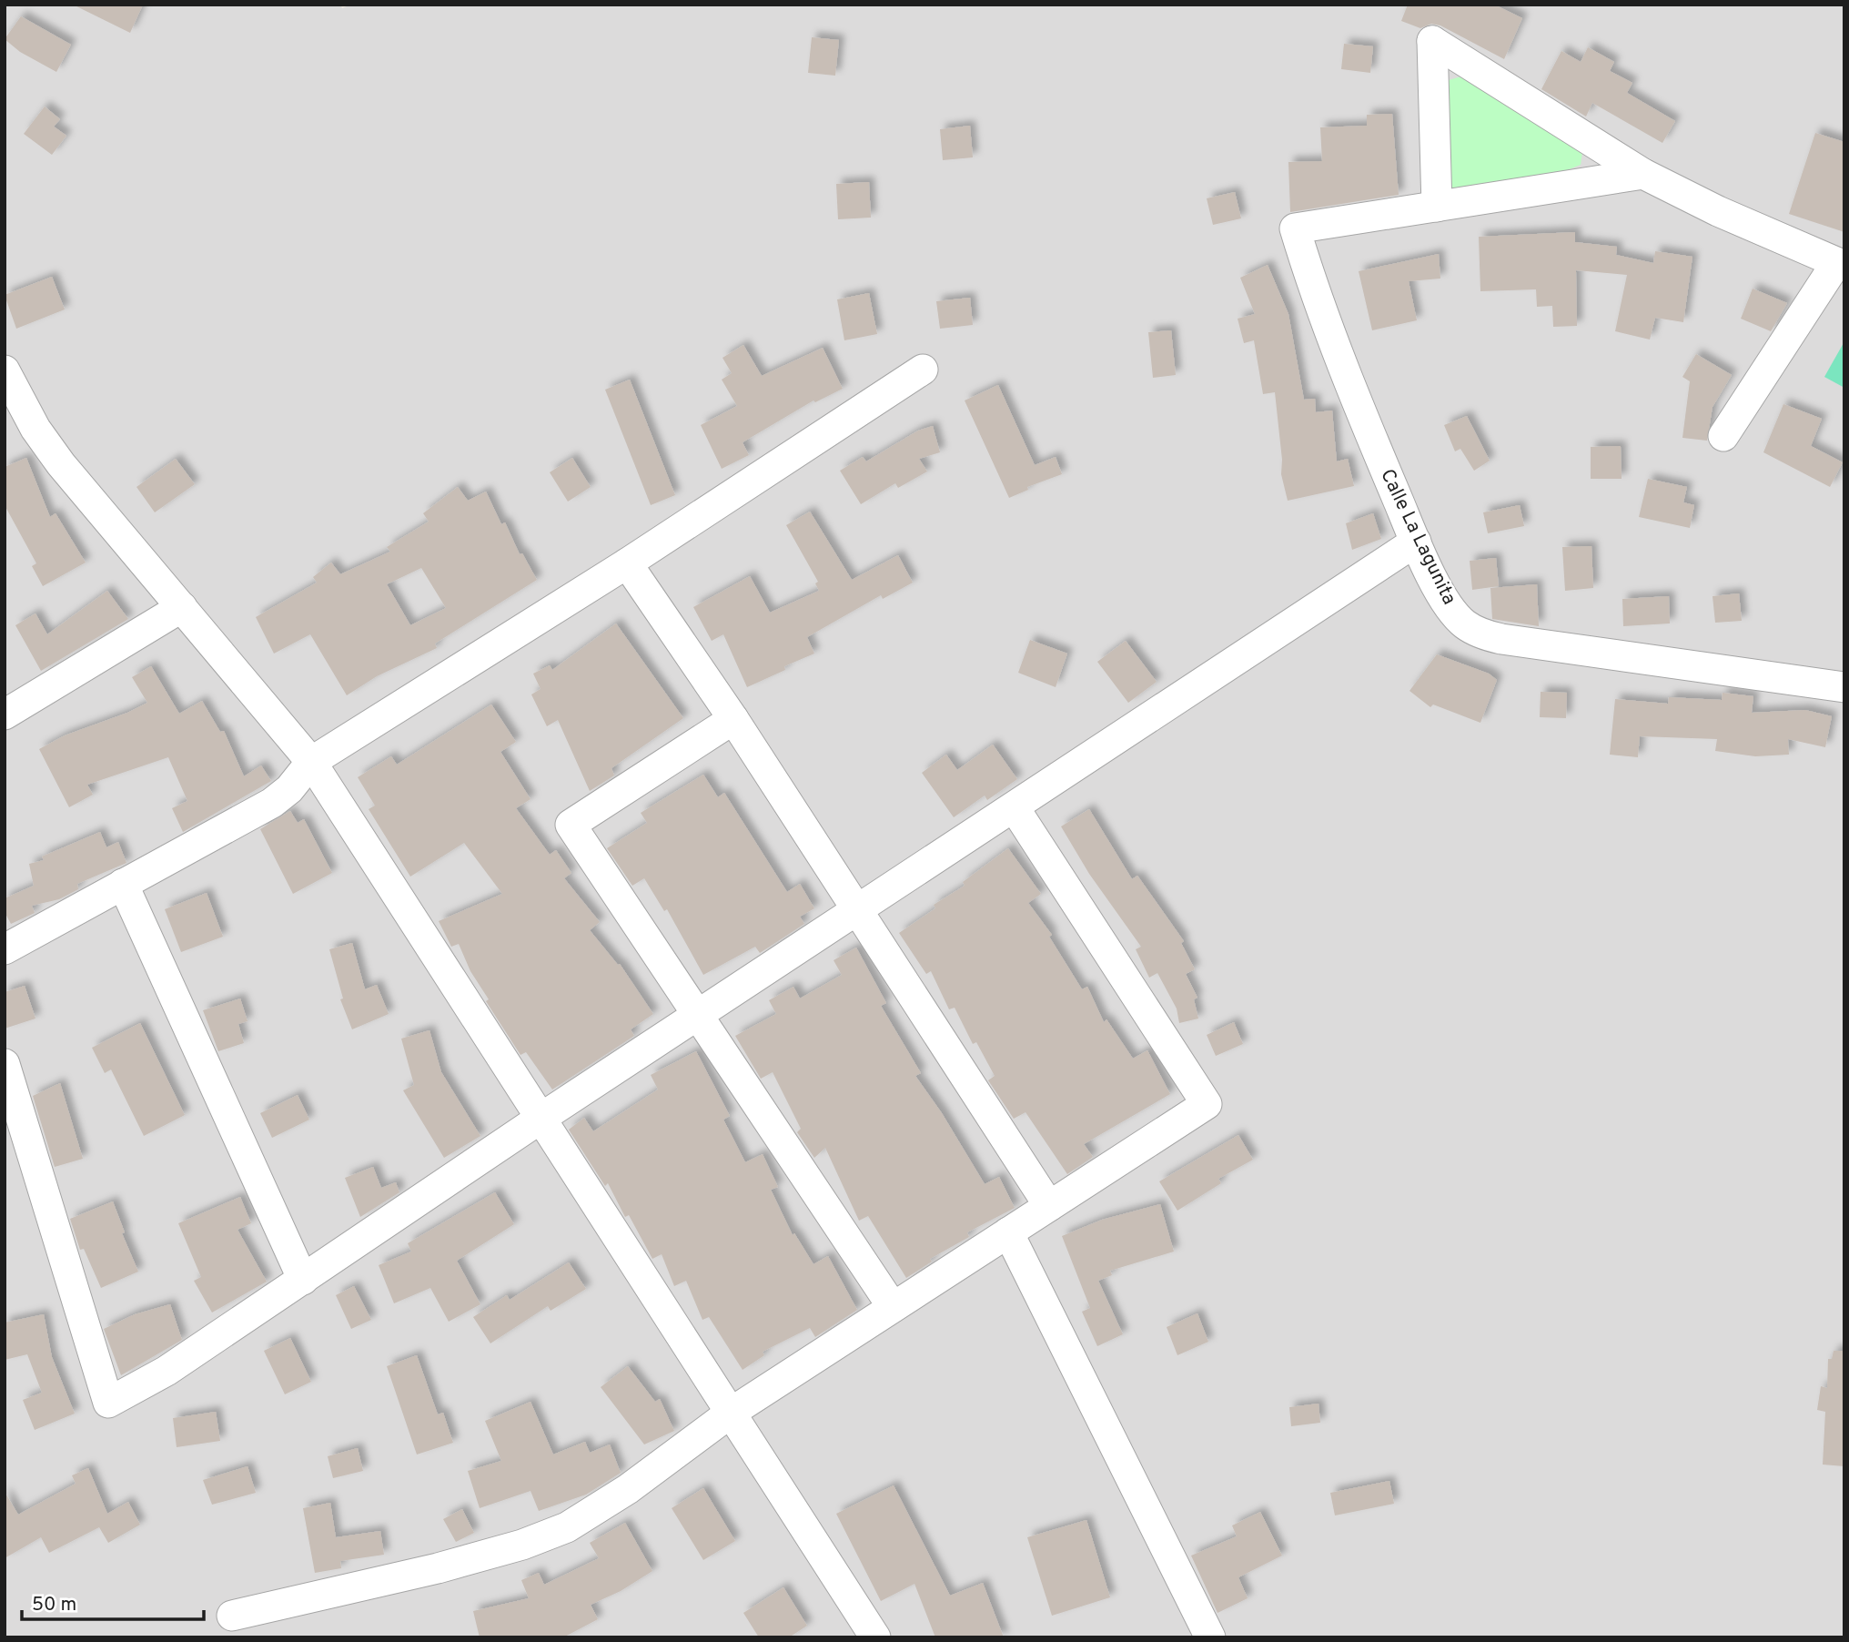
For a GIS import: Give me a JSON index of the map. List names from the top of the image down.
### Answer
{
  "streets": {
    "street": ["Calle La Lagunita"]
  },
  "scale_bar": "50 m"
}
